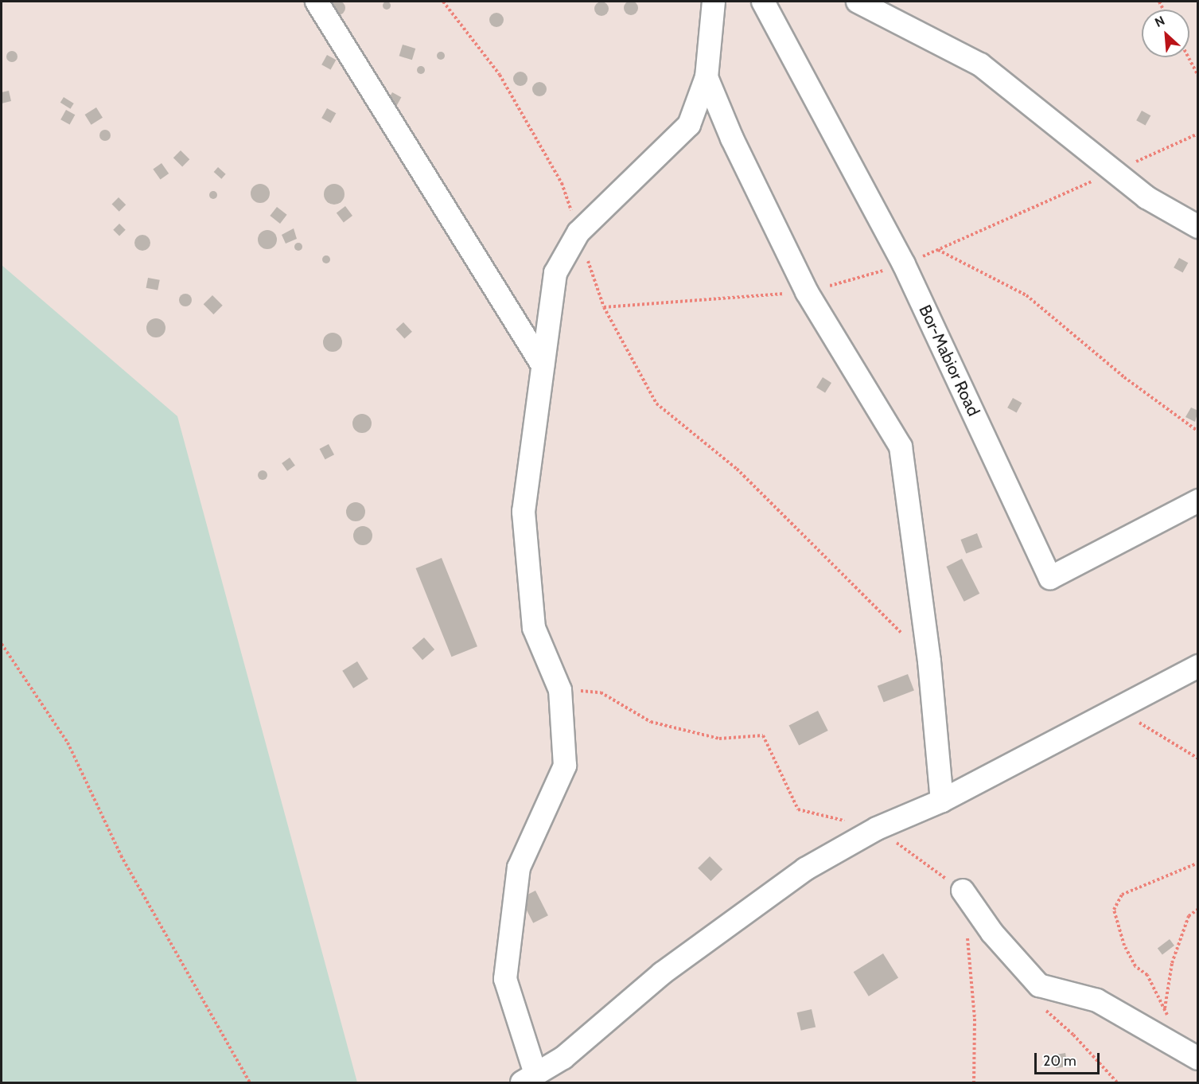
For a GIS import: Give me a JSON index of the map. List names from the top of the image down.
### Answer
{
  "streets": {
    "street": ["Bor-Mabior Road"]
  },
  "scale_bar": "20 m",
  "north": "top left"
}
